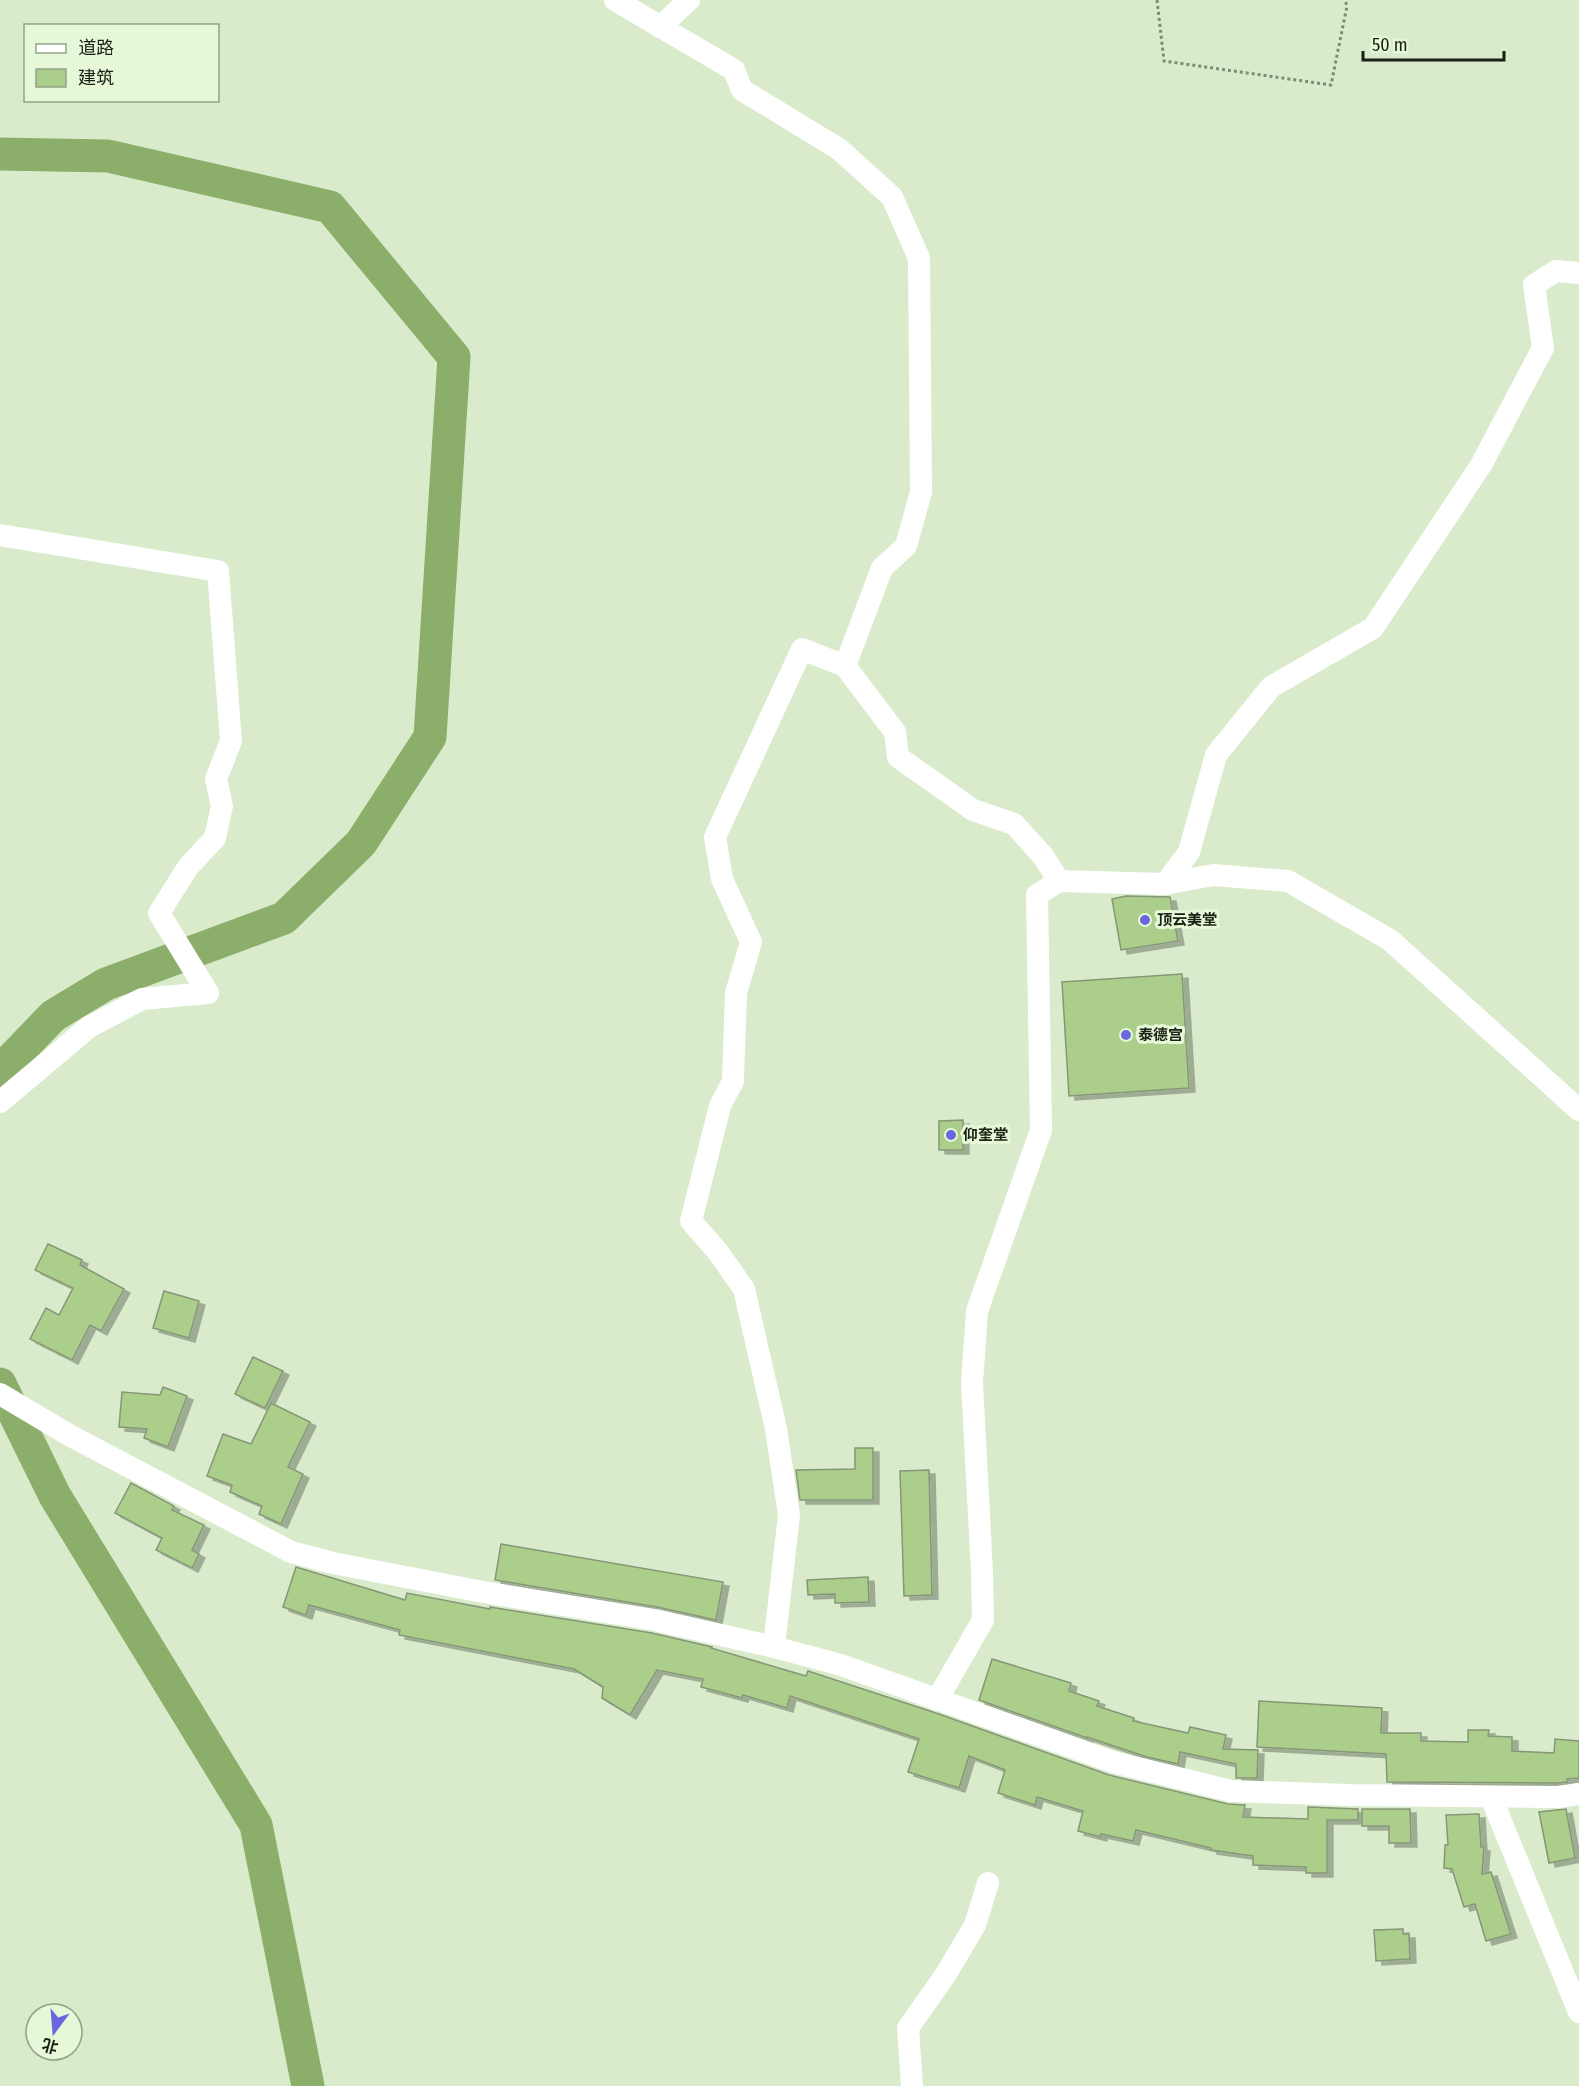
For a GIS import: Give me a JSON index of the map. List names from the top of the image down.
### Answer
{
  "places": ["顶云美堂", "泰德宫", "仰奎堂"],
  "legend": ["道路", "建筑"],
  "scale_bar": "50 m",
  "north": "bottom"
}
